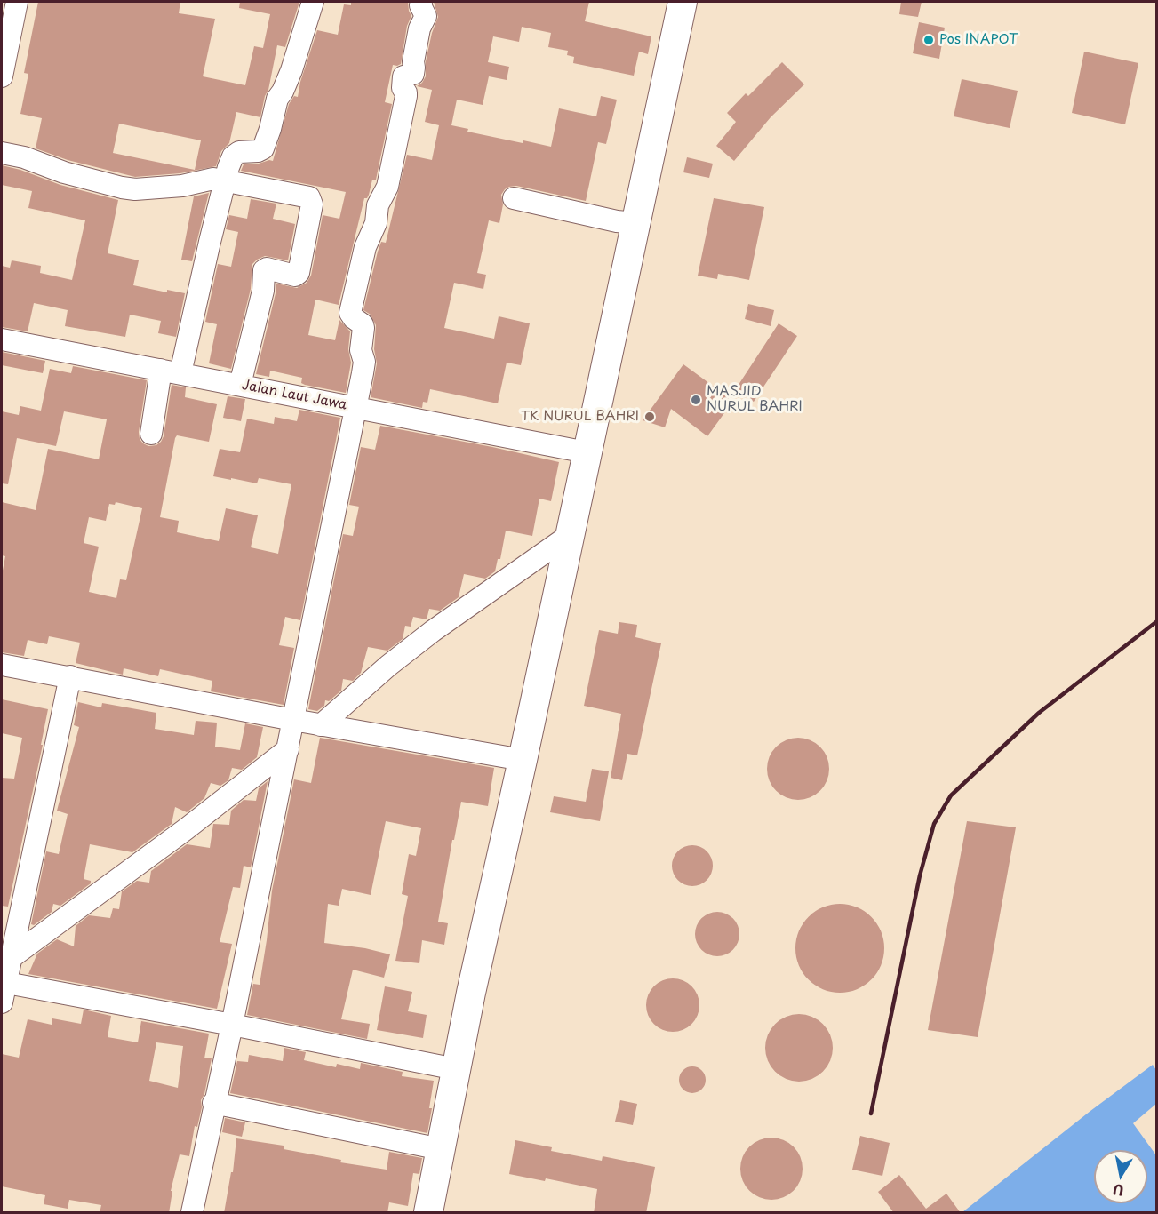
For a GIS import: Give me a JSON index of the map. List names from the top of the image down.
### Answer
{
  "streets": {
    "street": ["Jalan Laut Jawa"]
  },
  "places": ["Pos INAPOT", "MASJID NURUL BAHRI", "TK NURUL BAHRI"],
  "north": "bottom"
}
